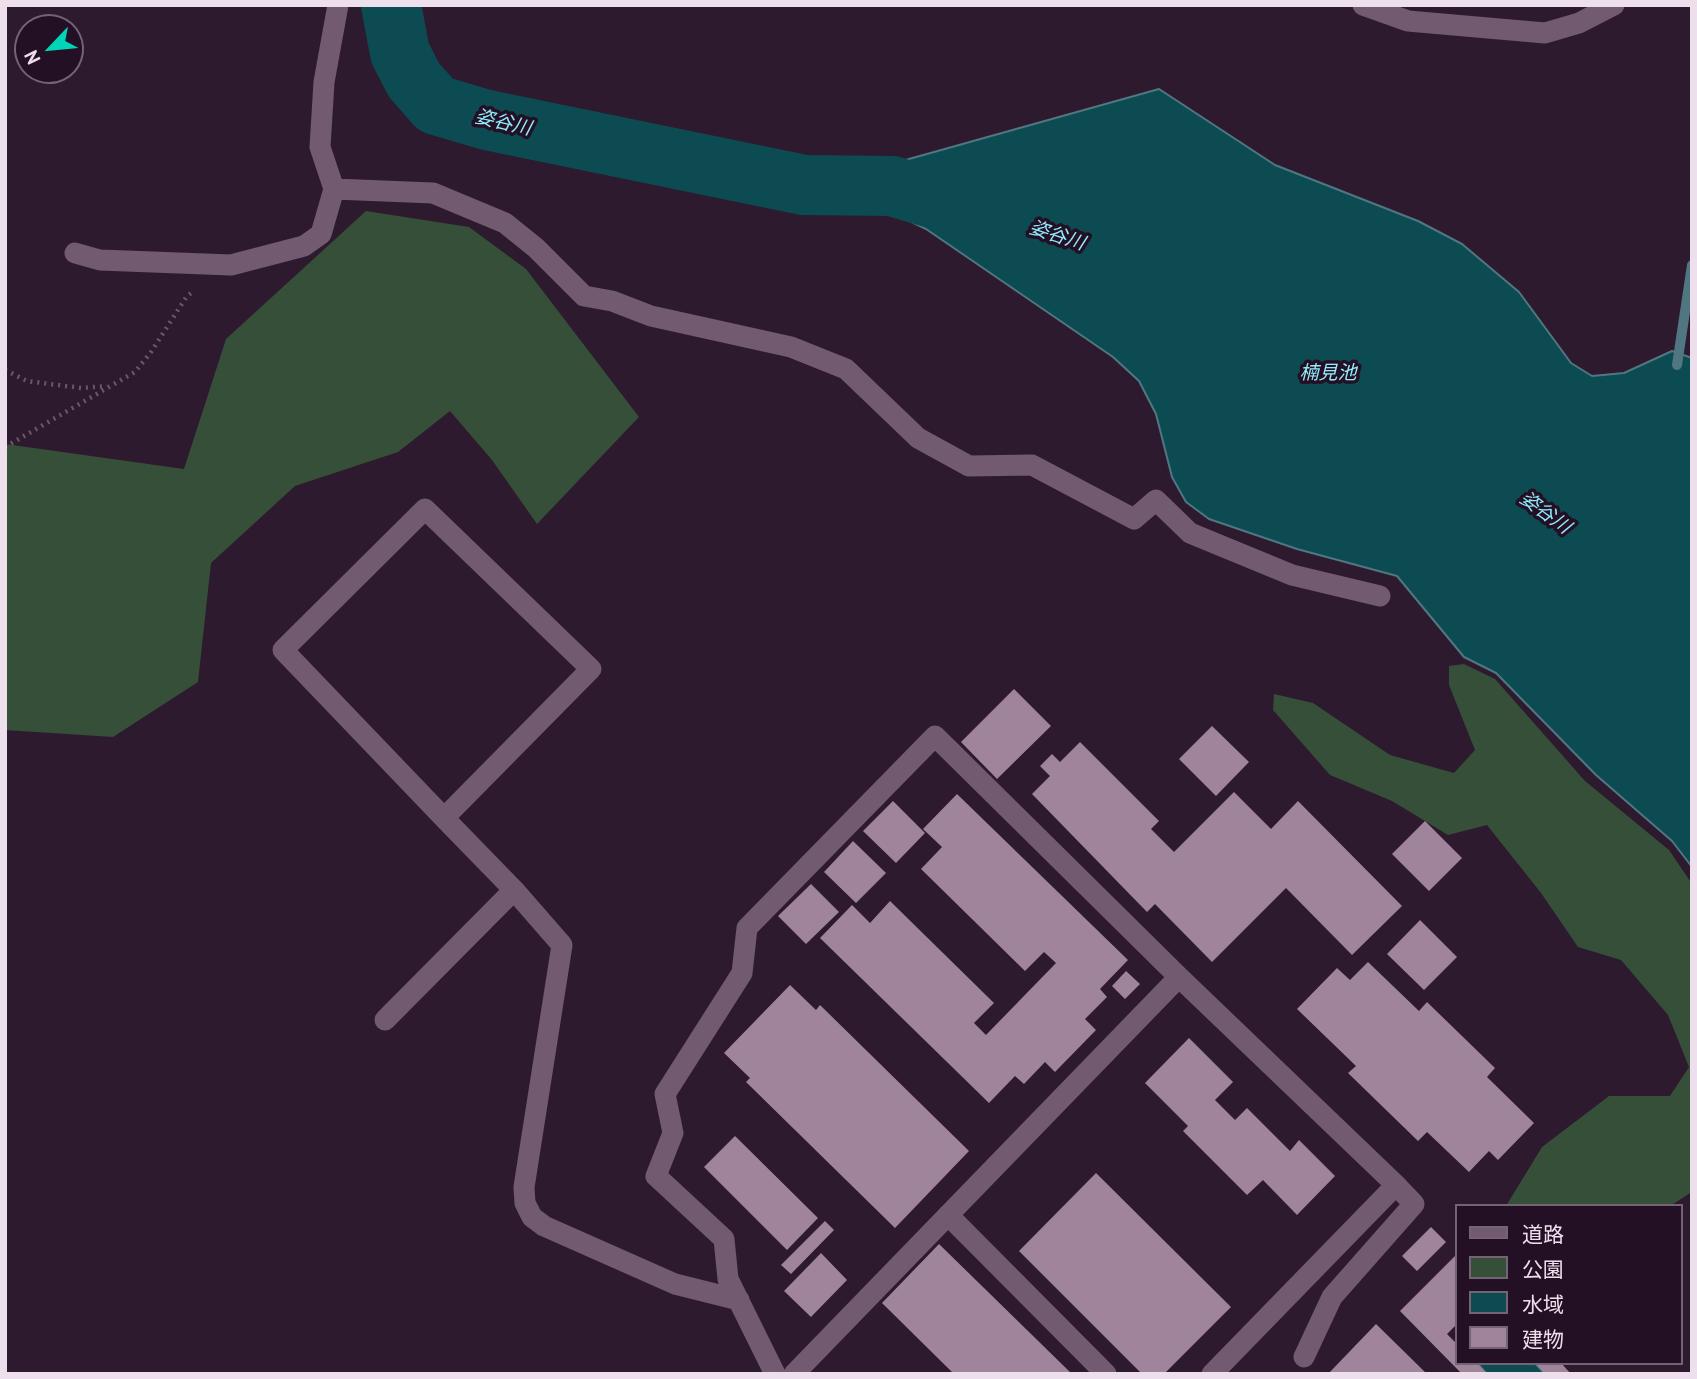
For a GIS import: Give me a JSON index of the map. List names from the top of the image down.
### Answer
{
  "water": ["姿谷川", "楠見池"],
  "legend": [
    "道路",
    "公園",
    "水域",
    "建物"
  ],
  "north": "bottom left"
}
